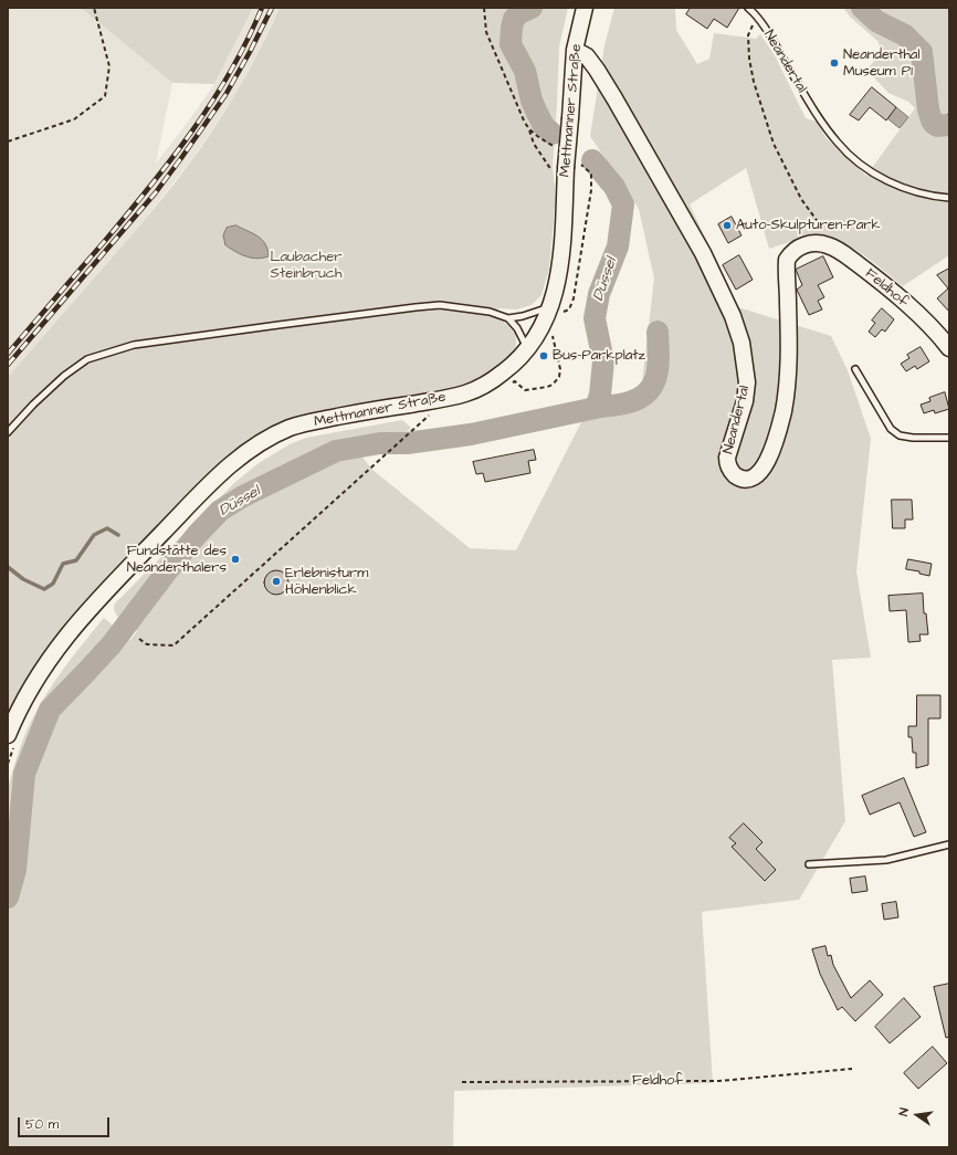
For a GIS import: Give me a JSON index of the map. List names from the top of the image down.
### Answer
{
  "streets": {
    "main road": ["Neandertal", "Mettmanner Straße", "Feldhof"]
  },
  "crossings": [
    ["Neandertal", "Mettmanner Straße"],
    ["Neandertal", "Feldhof"]
  ],
  "water": ["Düssel"],
  "parks": ["Laubacher Steinbruch"],
  "places": [
    "Neanderthal Museum P1",
    "Auto-Skulpturen-Park",
    "Bus-Parkplatz",
    "Fundstätte des Neanderthalers",
    "Erlebnisturm Höhlenblick"
  ],
  "scale_bar": "50 m",
  "north": "left"
}
